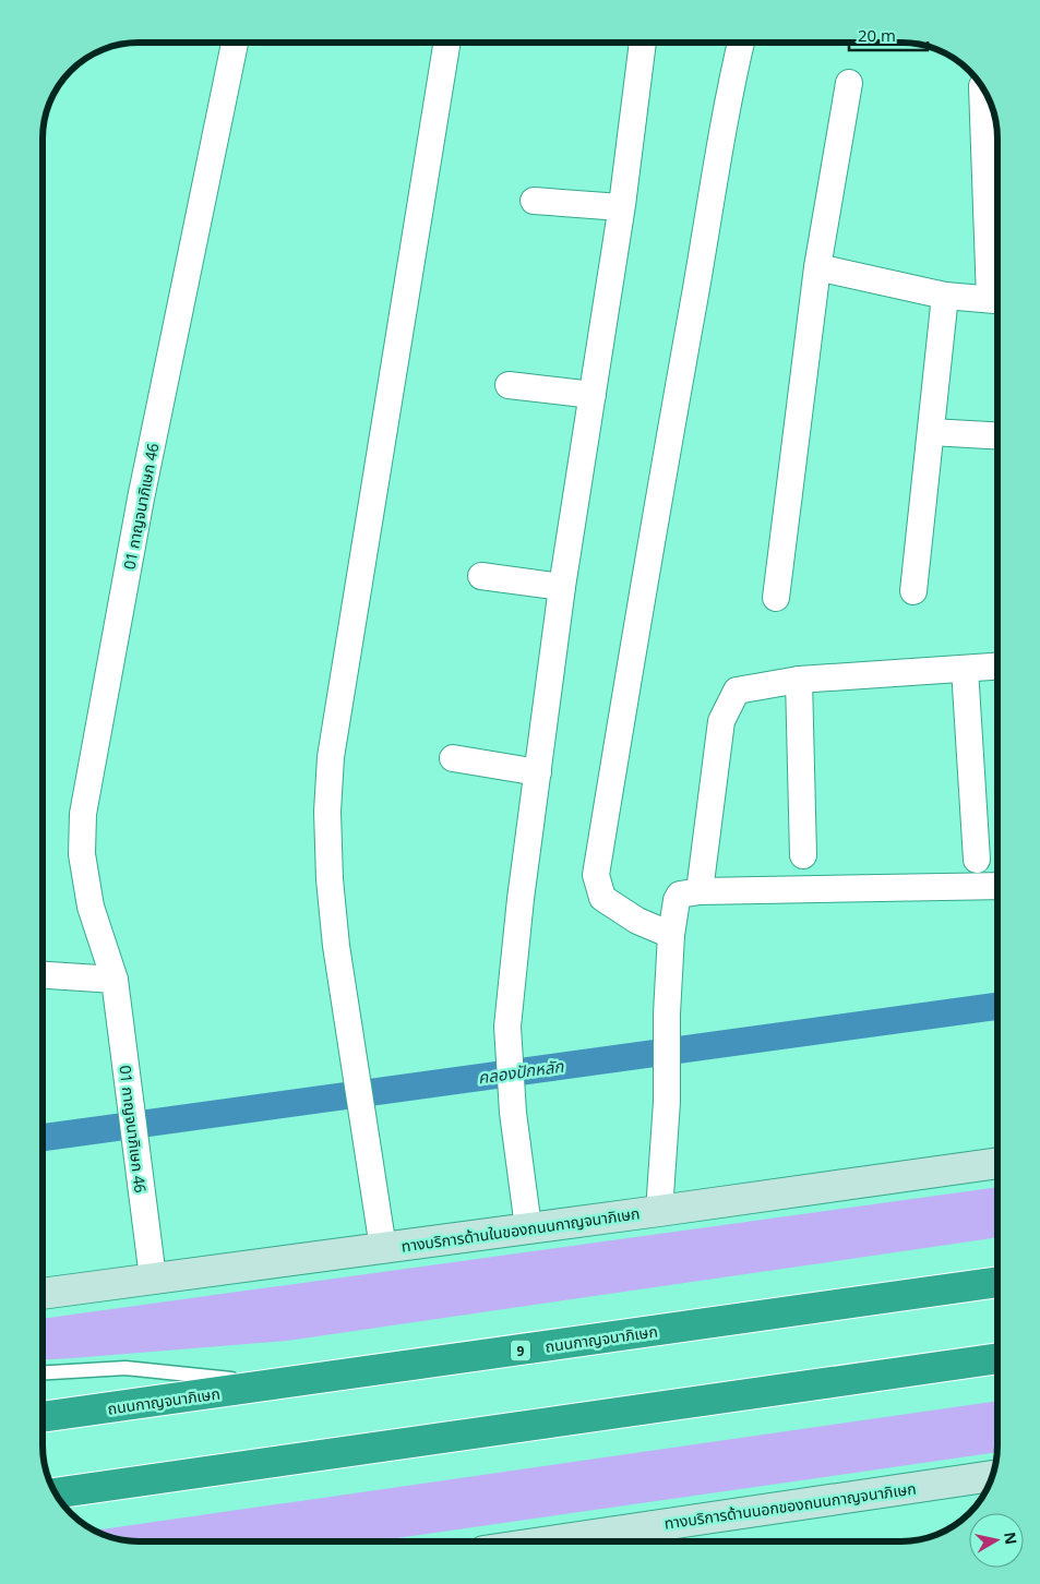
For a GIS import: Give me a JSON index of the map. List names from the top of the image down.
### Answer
{
  "streets": {
    "highway": ["ถนนกาญจนาภิเษก", "9"],
    "main road": ["ทางบริการด้านในของถนนกาญจนาภิเษก", "ทางบริการด้านนอกของถนนกาญจนาภิเษก"],
    "street": ["01 กาญจนาภิเษก 46"]
  },
  "crossings": [
    ["01 กาญจนาภิเษก 46", "ทางบริการด้านในของถนนกาญจนาภิเษก"]
  ],
  "water": ["คลองปักหลัก"],
  "scale_bar": "20 m",
  "north": "right"
}
